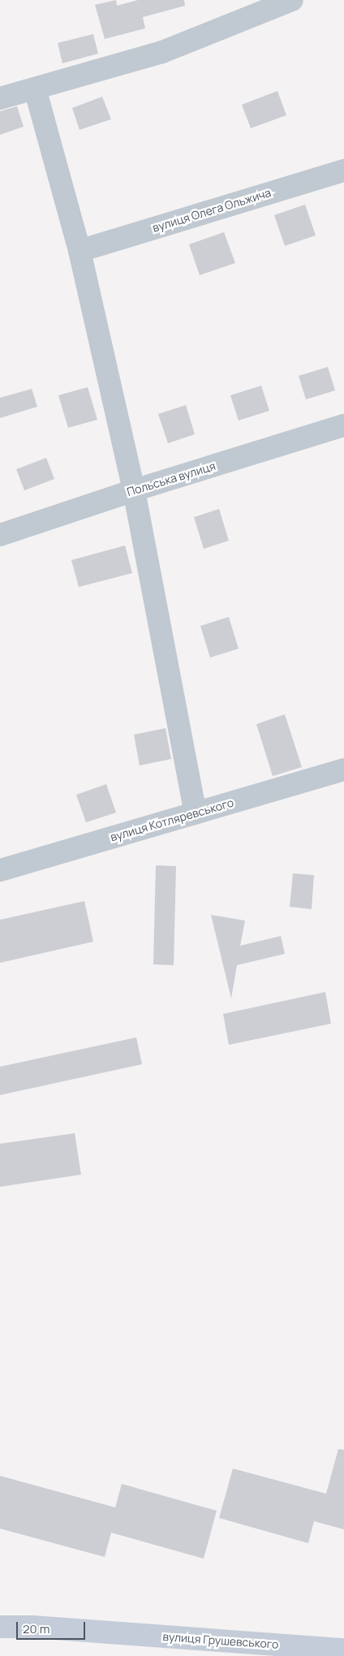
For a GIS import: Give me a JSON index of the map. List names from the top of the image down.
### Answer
{
  "streets": {
    "main road": ["вулиця Грушевського"],
    "street": ["вулиця Олега Ольжича", "Польська вулиця", "вулиця Котляревського"]
  },
  "scale_bar": "20 m"
}
